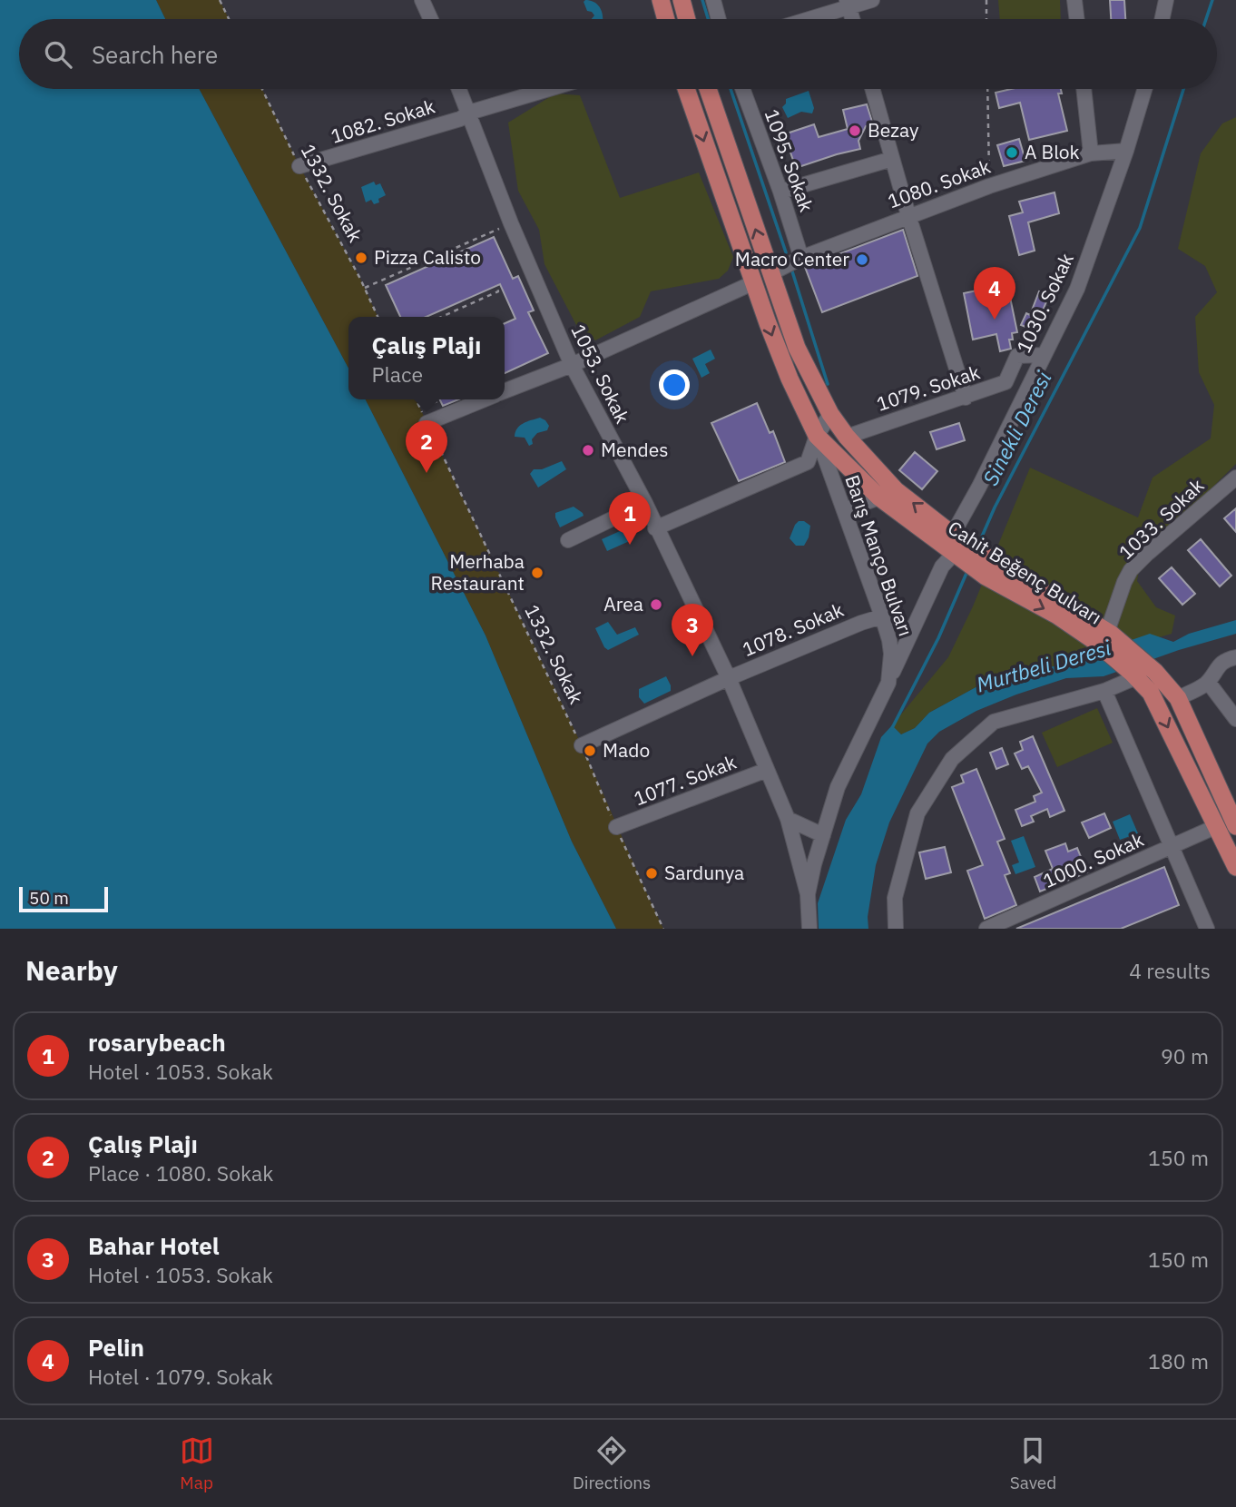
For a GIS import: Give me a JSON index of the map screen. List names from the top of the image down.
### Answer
{
  "streets": {
    "main road": ["Cahit Beğenç Bulvarı"],
    "street": [
      "1082. Sokak",
      "1095. Sokak",
      "1080. Sokak",
      "1030. Sokak",
      "1053. Sokak",
      "1079. Sokak",
      "1033. Sokak",
      "Barış Manço Bulvarı",
      "1078. Sokak",
      "1077. Sokak",
      "1000. Sokak"
    ],
    "path": ["1332. Sokak"]
  },
  "crossings": [
    ["1082. Sokak", "1332. Sokak"],
    ["1082. Sokak", "1053. Sokak"],
    ["1095. Sokak", "1080. Sokak"],
    ["1080. Sokak", "1030. Sokak"],
    ["1080. Sokak", "Cahit Beğenç Bulvarı"],
    ["1332. Sokak", "1078. Sokak"],
    ["1332. Sokak", "1077. Sokak"],
    ["1030. Sokak", "1079. Sokak"],
    ["1030. Sokak", "Cahit Beğenç Bulvarı"],
    ["1053. Sokak", "Barış Manço Bulvarı"],
    ["1053. Sokak", "1078. Sokak"],
    ["1053. Sokak", "1077. Sokak"],
    ["1079. Sokak", "Cahit Beğenç Bulvarı"],
    ["1033. Sokak", "Cahit Beğenç Bulvarı"],
    ["Barış Manço Bulvarı", "Cahit Beğenç Bulvarı"],
    ["Barış Manço Bulvarı", "1078. Sokak"],
    ["Cahit Beğenç Bulvarı", "1000. Sokak"]
  ],
  "water": ["Sinekli Deresi", "Murtbeli Deresi"],
  "places": [
    "Bezay",
    "A Blok",
    "Pizza Calisto",
    "Macro Center",
    "Mendes",
    "Merhaba Restaurant",
    "Area",
    "Mado",
    "Sardunya"
  ],
  "scale_bar": "50 m",
  "page": {
    "search": "Search here",
    "pins": [
      "4",
      "2",
      "1",
      "3"
    ],
    "popup": ["Çalış Plajı", "Place"],
    "scale": "50 m",
    "heading": ["Nearby", "4 results"],
    "list": [
      {
        "mark": "1",
        "name": "rosarybeach",
        "note": "Hotel · 1053. Sokak",
        "value": "90 m"
      },
      {
        "mark": "2",
        "name": "Çalış Plajı",
        "note": "Place · 1080. Sokak",
        "value": "150 m"
      },
      {
        "mark": "3",
        "name": "Bahar Hotel",
        "note": "Hotel · 1053. Sokak",
        "value": "150 m"
      },
      {
        "mark": "4",
        "name": "Pelin",
        "note": "Hotel · 1079. Sokak",
        "value": "180 m"
      }
    ],
    "nav": ["Map", "Directions", "Saved"]
  }
}
